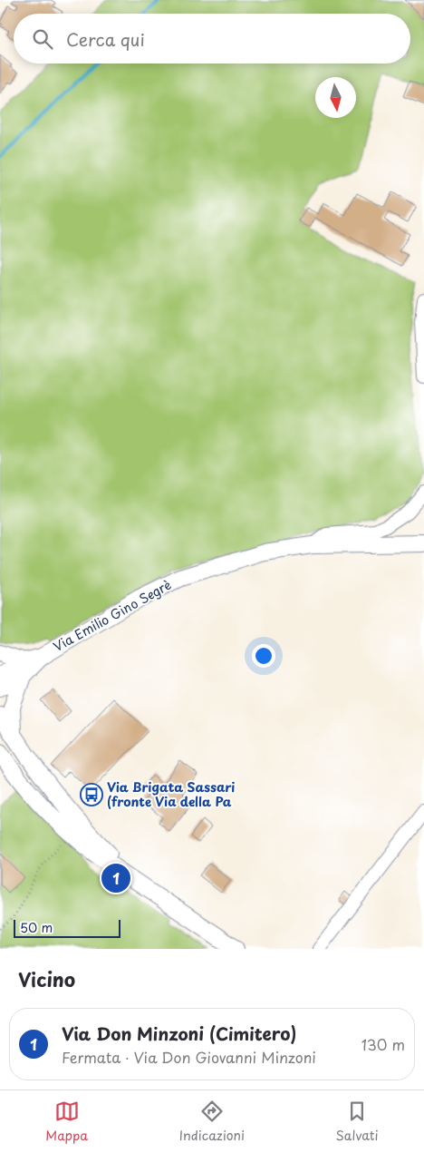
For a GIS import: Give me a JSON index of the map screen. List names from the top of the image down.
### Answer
{
  "streets": {
    "street": ["Via Emilio Gino Segrè"]
  },
  "places": {
    "bus stop": ["Via Brigata Sassari (fronte Via della Pa"]
  },
  "scale_bar": "50 m",
  "north": "bottom",
  "page": {
    "search": "Cerca qui",
    "pins": "1",
    "scale": "50 m",
    "heading": "Vicino",
    "list": [
      {
        "mark": "1",
        "name": "Via Don Minzoni (Cimitero)",
        "note": "Fermata · Via Don Giovanni Minzoni",
        "value": "130 m"
      }
    ],
    "nav": ["Mappa", "Indicazioni", "Salvati"]
  }
}
